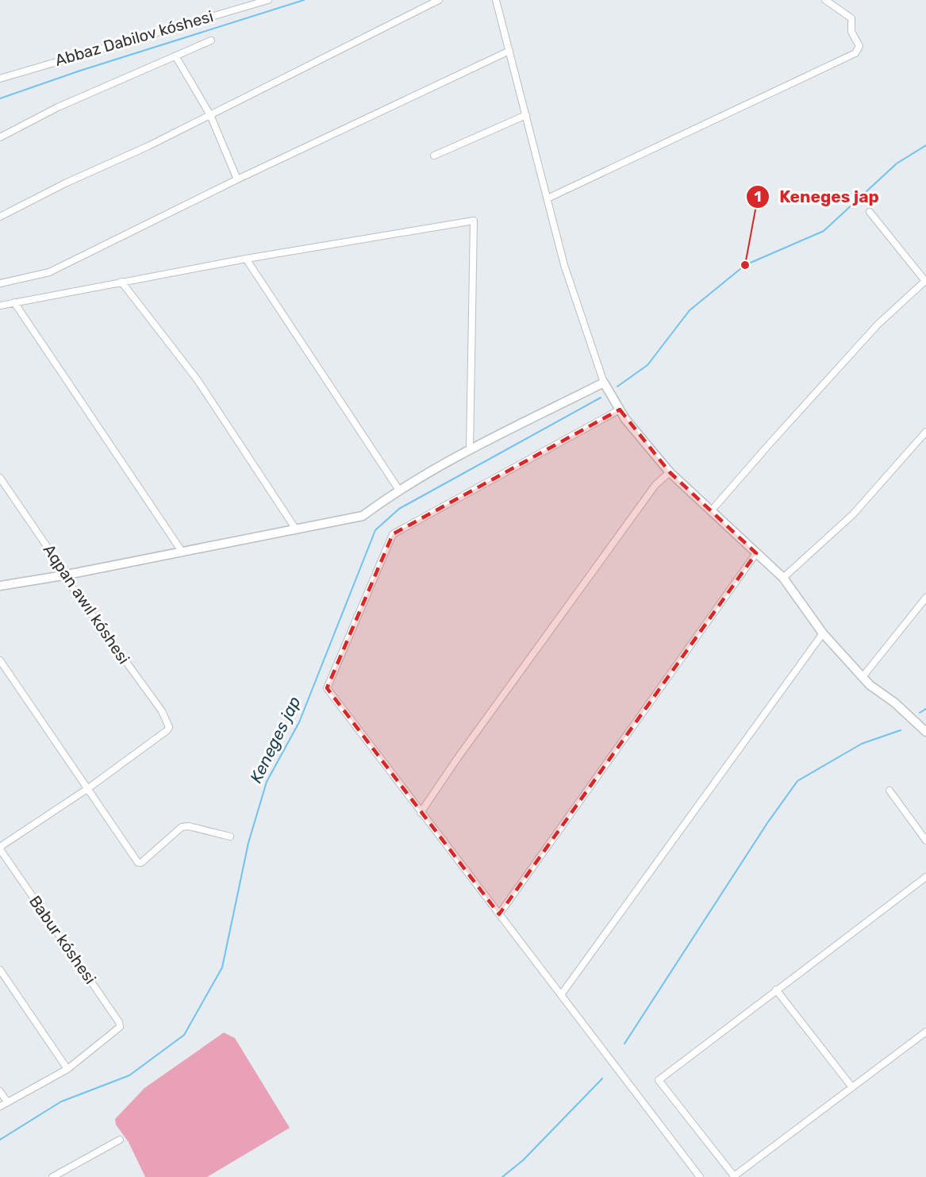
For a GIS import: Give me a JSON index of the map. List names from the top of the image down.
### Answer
{
  "streets": {
    "street": ["Abbaz Dabilov kóshesi", "Aqpan awıl kóshesi", "Babur kóshesi"]
  },
  "water": ["Keneges jap"],
  "places": ["Keneges jap"]
}
